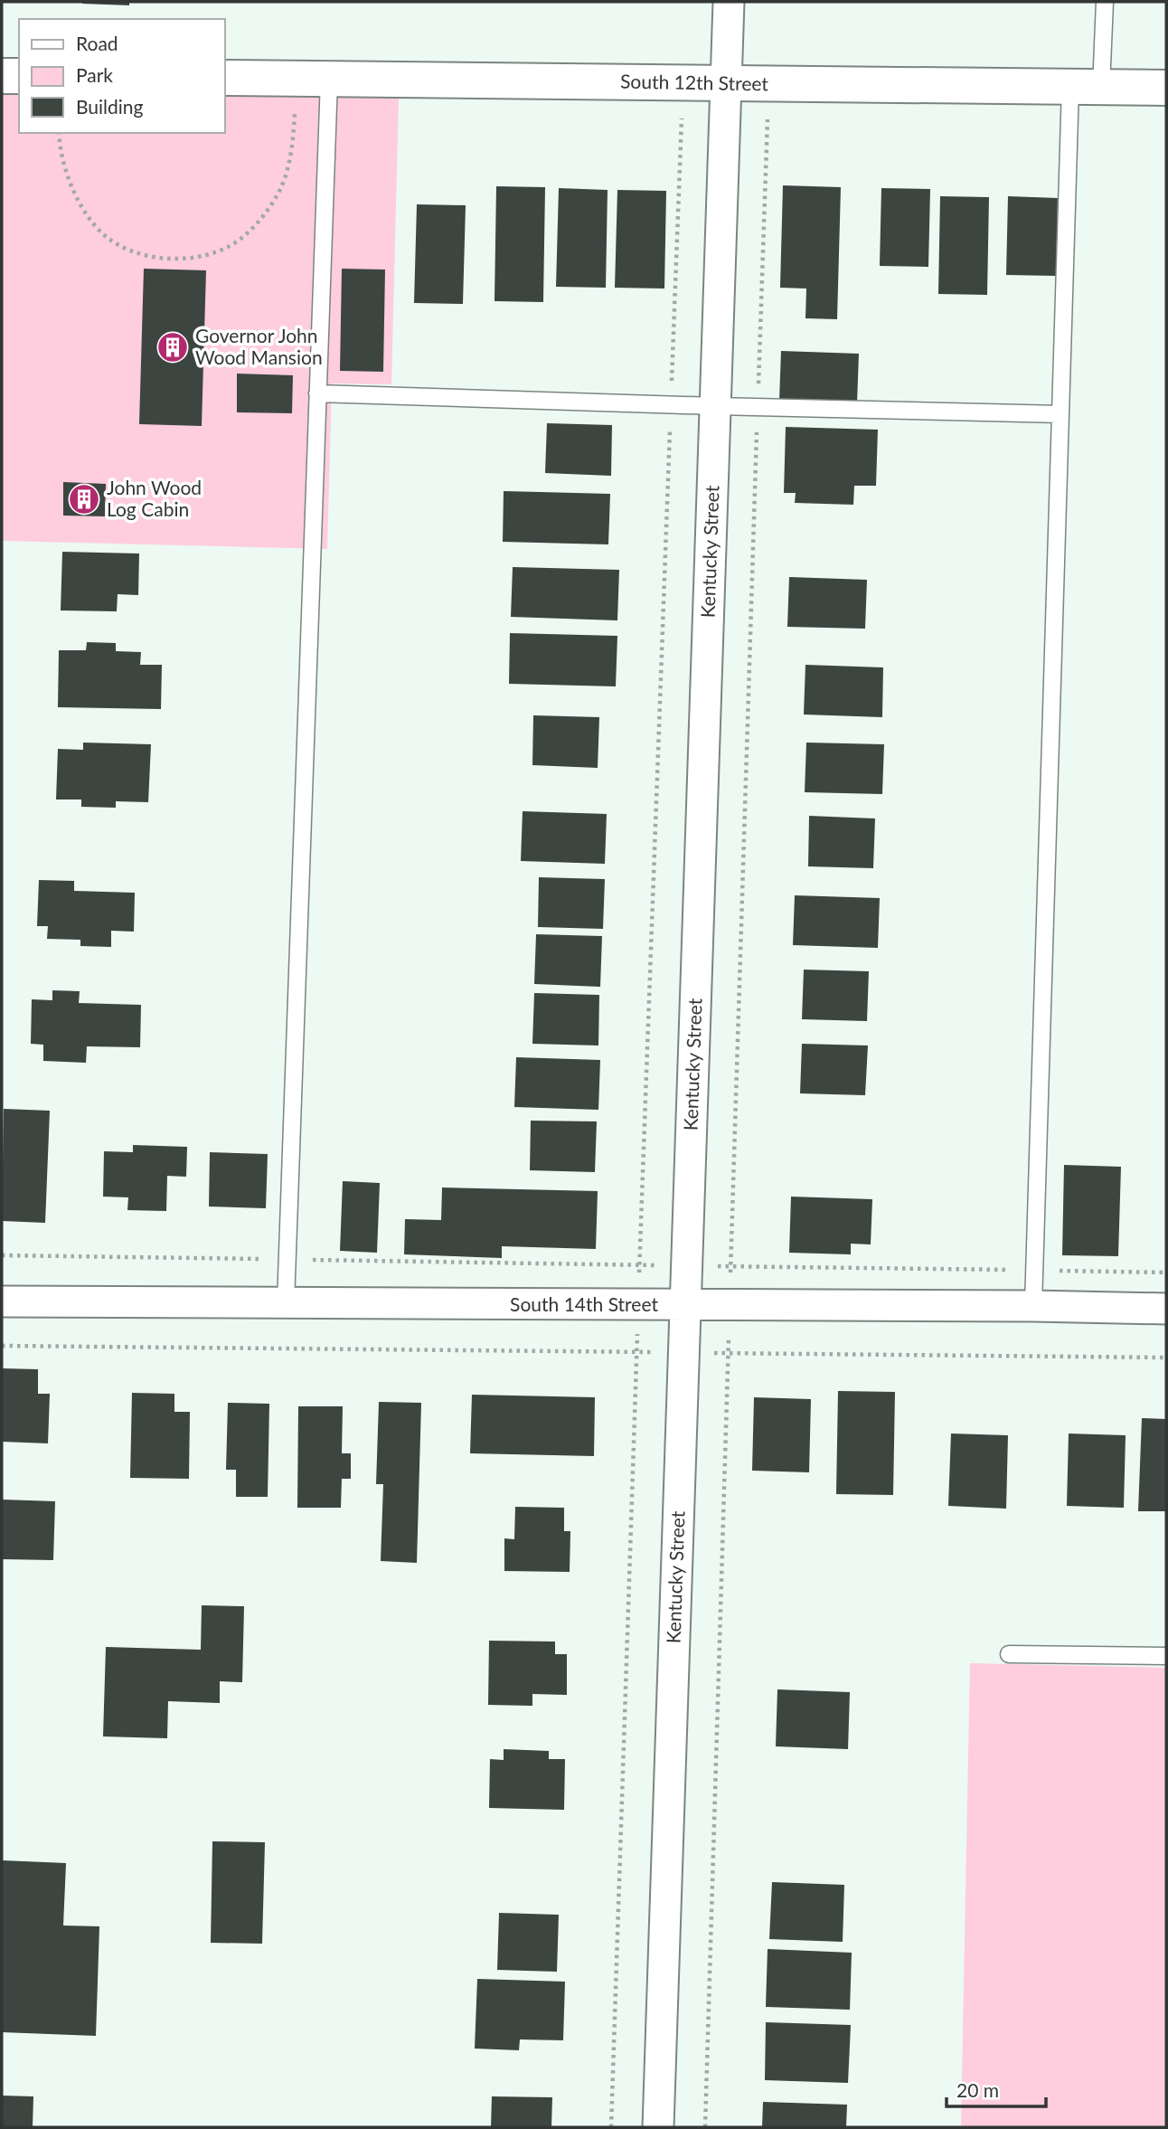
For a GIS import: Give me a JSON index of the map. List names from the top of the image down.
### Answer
{
  "streets": {
    "street": ["South 12th Street", "Kentucky Street", "South 14th Street"]
  },
  "crossings": [
    ["South 12th Street", "Kentucky Street"],
    ["Kentucky Street", "South 14th Street"]
  ],
  "places": {
    "building": ["Governor John Wood Mansion", "John Wood Log Cabin"]
  },
  "legend": ["Road", "Park", "Building"],
  "scale_bar": "20 m"
}
